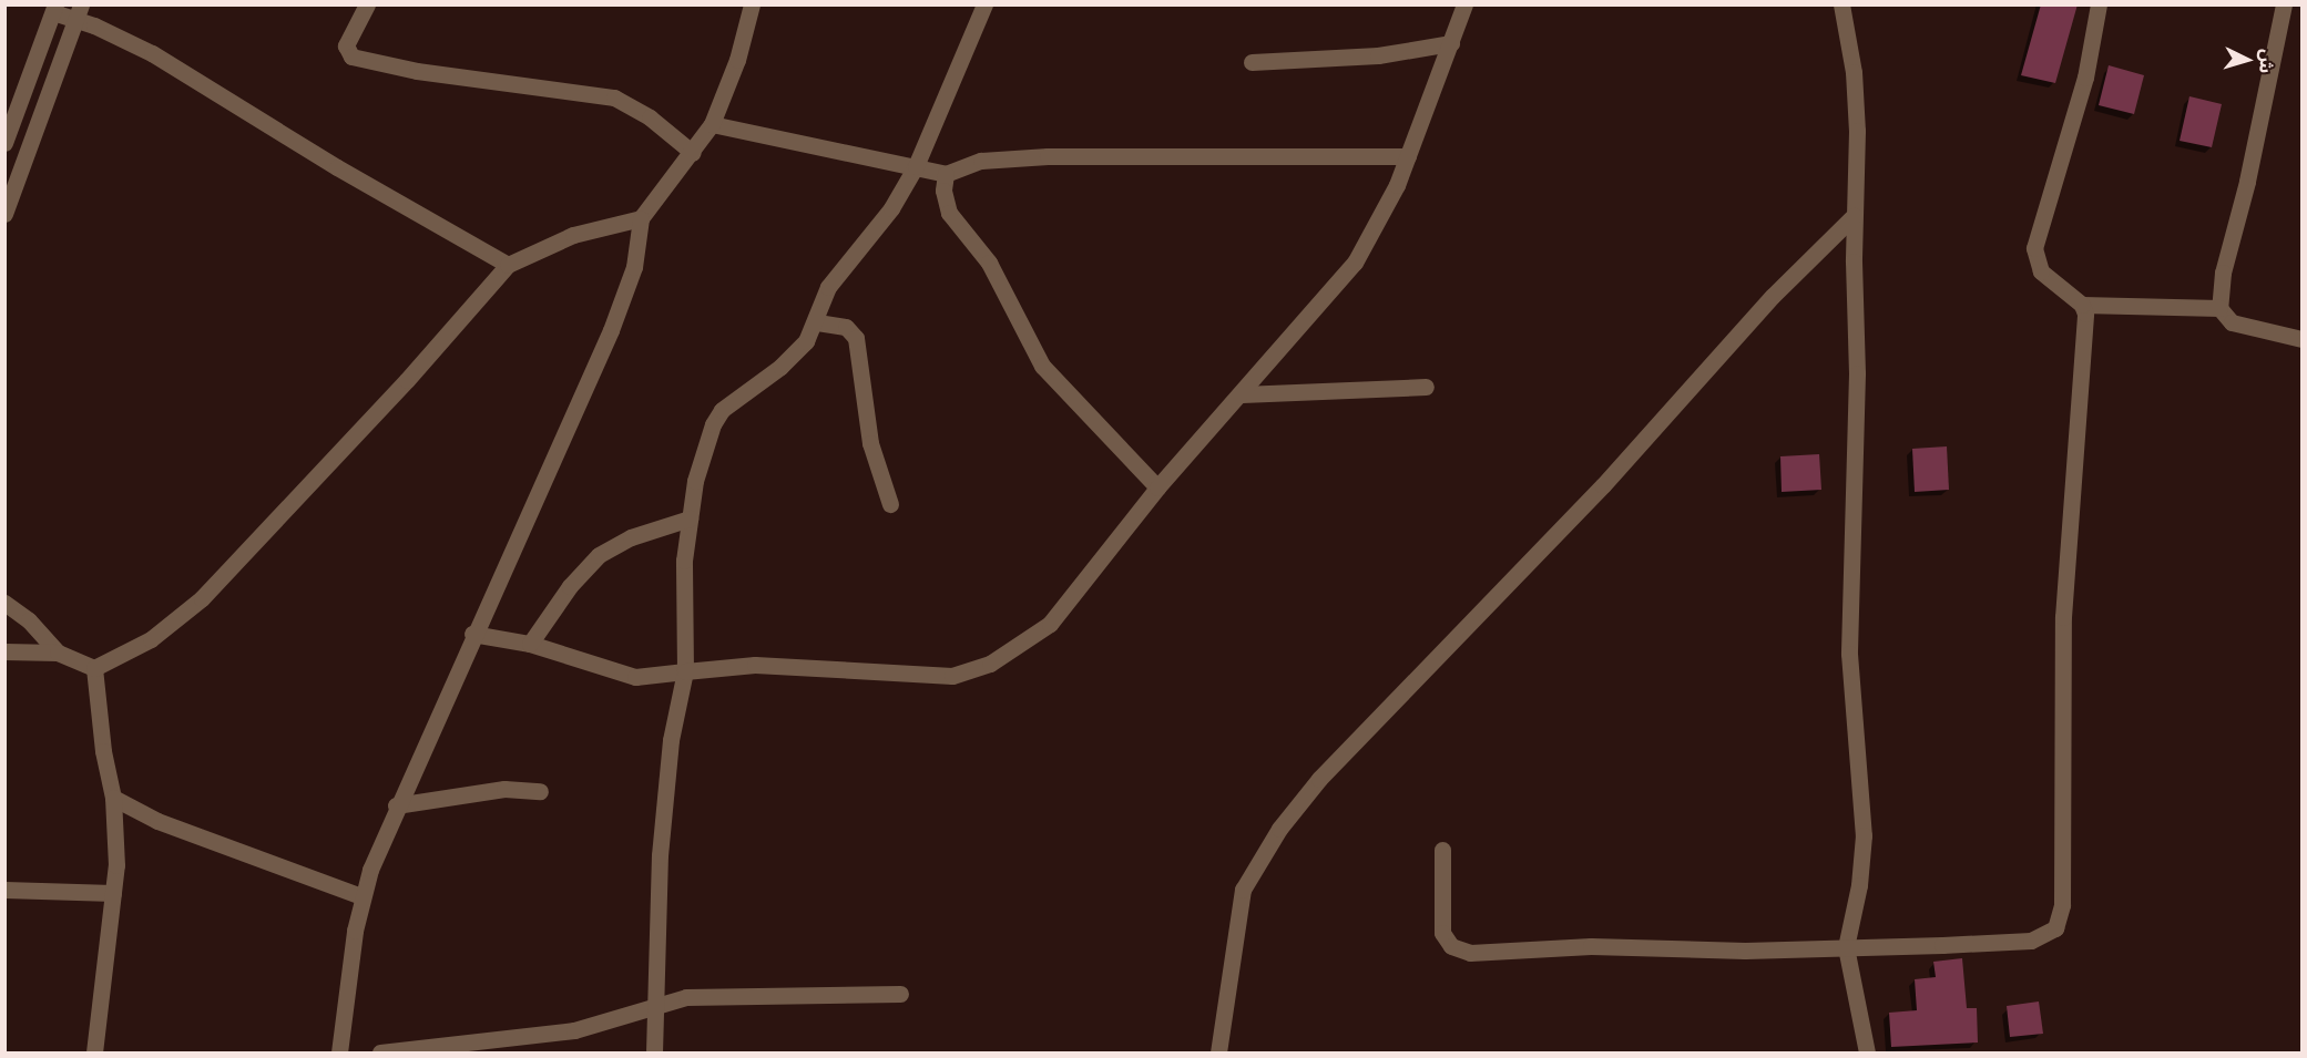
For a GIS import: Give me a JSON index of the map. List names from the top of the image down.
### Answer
{
  "north": "right"
}
